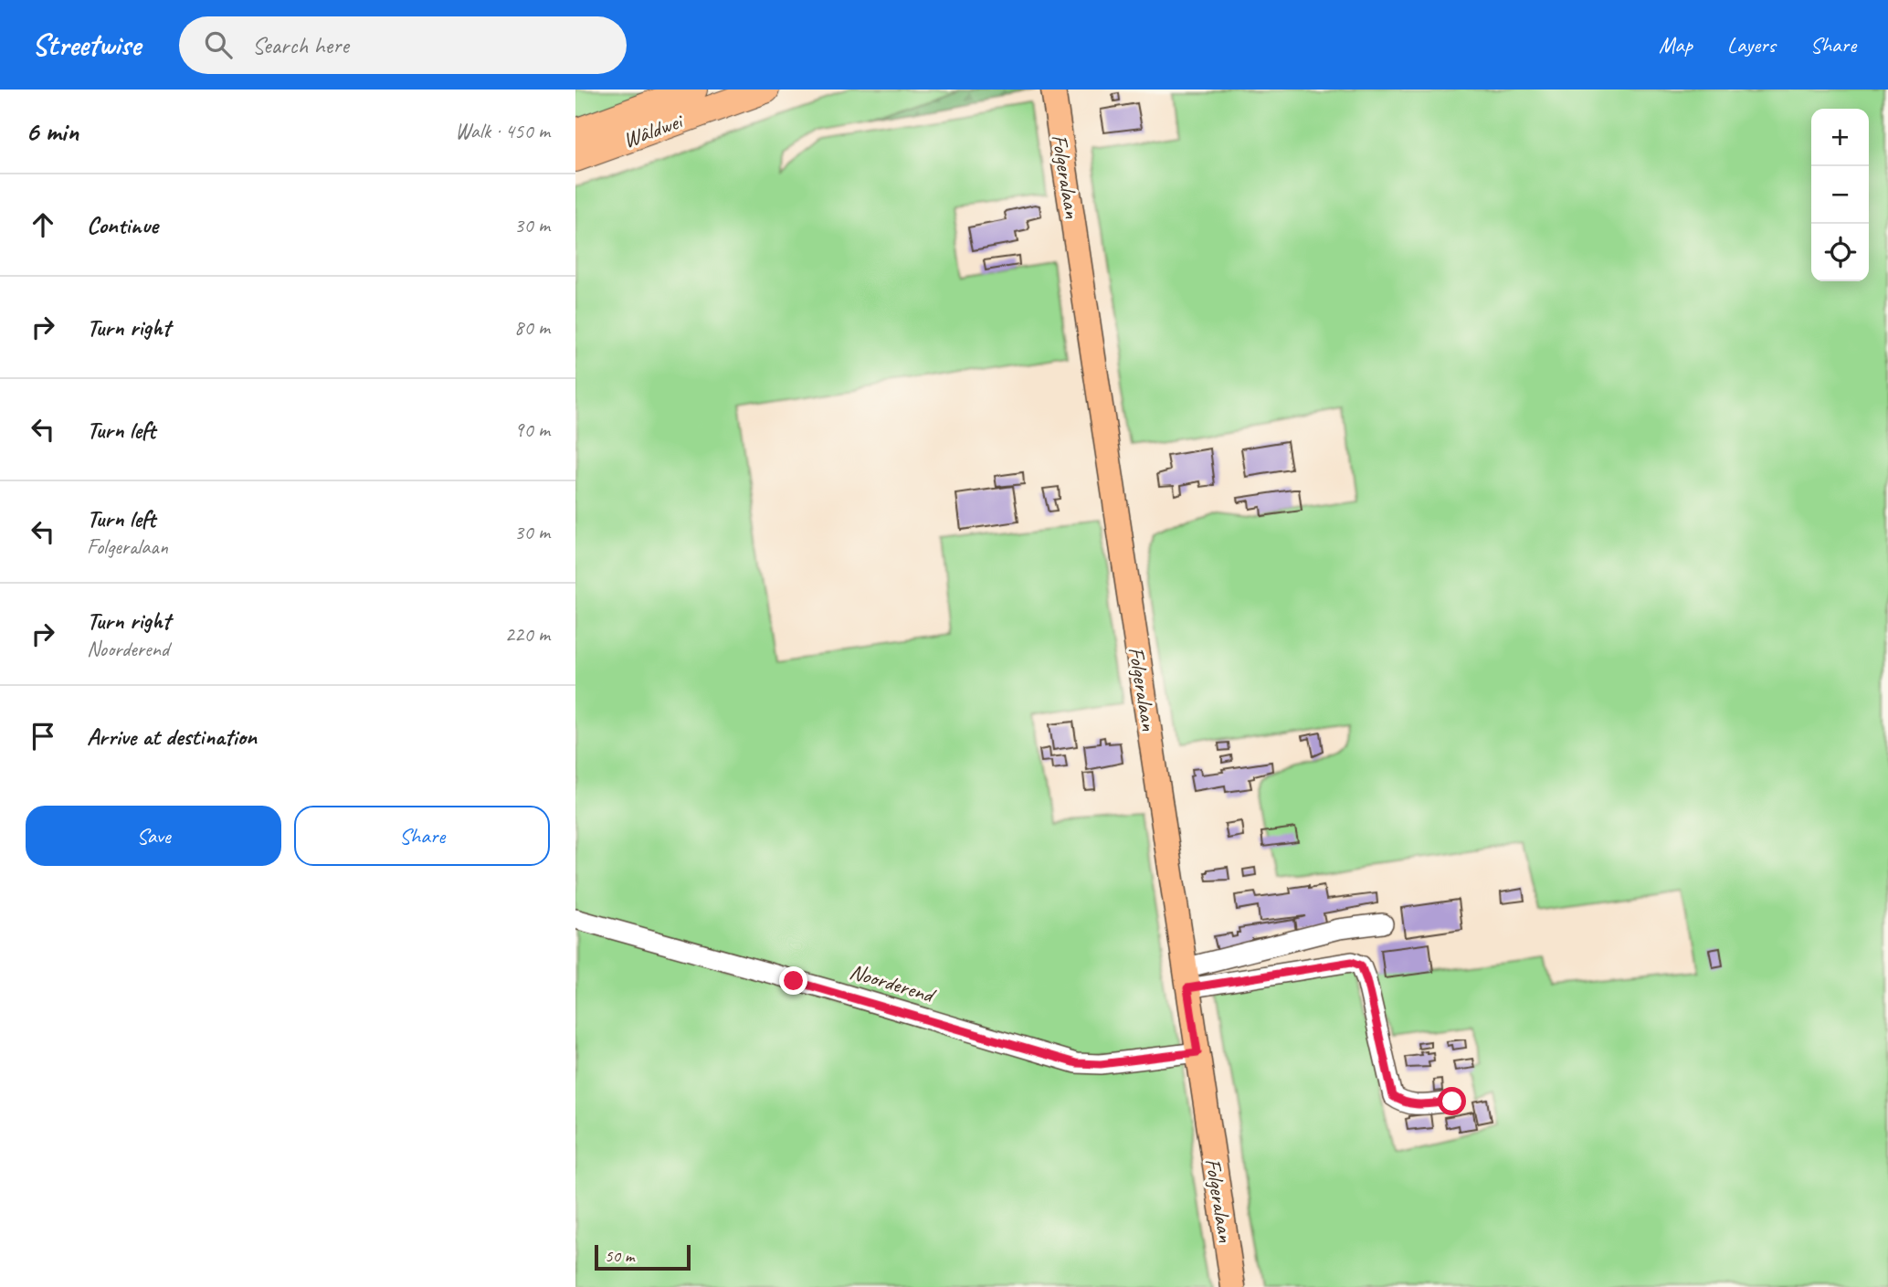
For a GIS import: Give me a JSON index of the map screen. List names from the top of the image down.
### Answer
{
  "streets": {
    "highway": ["Wâldwei"],
    "main road": ["Folgeralaan"],
    "street": ["Noorderend"]
  },
  "crossings": [
    ["Folgeralaan", "Noorderend"]
  ],
  "scale_bar": "50 m",
  "page": {
    "header": "Streetwise",
    "search": "Search here",
    "nav": ["Map", "Layers", "Share"],
    "heading": ["6 min", "Walk · 450 m"],
    "map_buttons": ["+", "−"],
    "list": [
      ["Continue", "30 m"],
      ["Turn right", "80 m"],
      ["Turn left", "90 m"],
      ["Turn left", "Folgeralaan", "30 m"],
      ["Turn right", "Noorderend", "220 m"],
      "Arrive at destination"
    ],
    "buttons": ["Save", "Share"],
    "scale": "50 m"
  }
}
